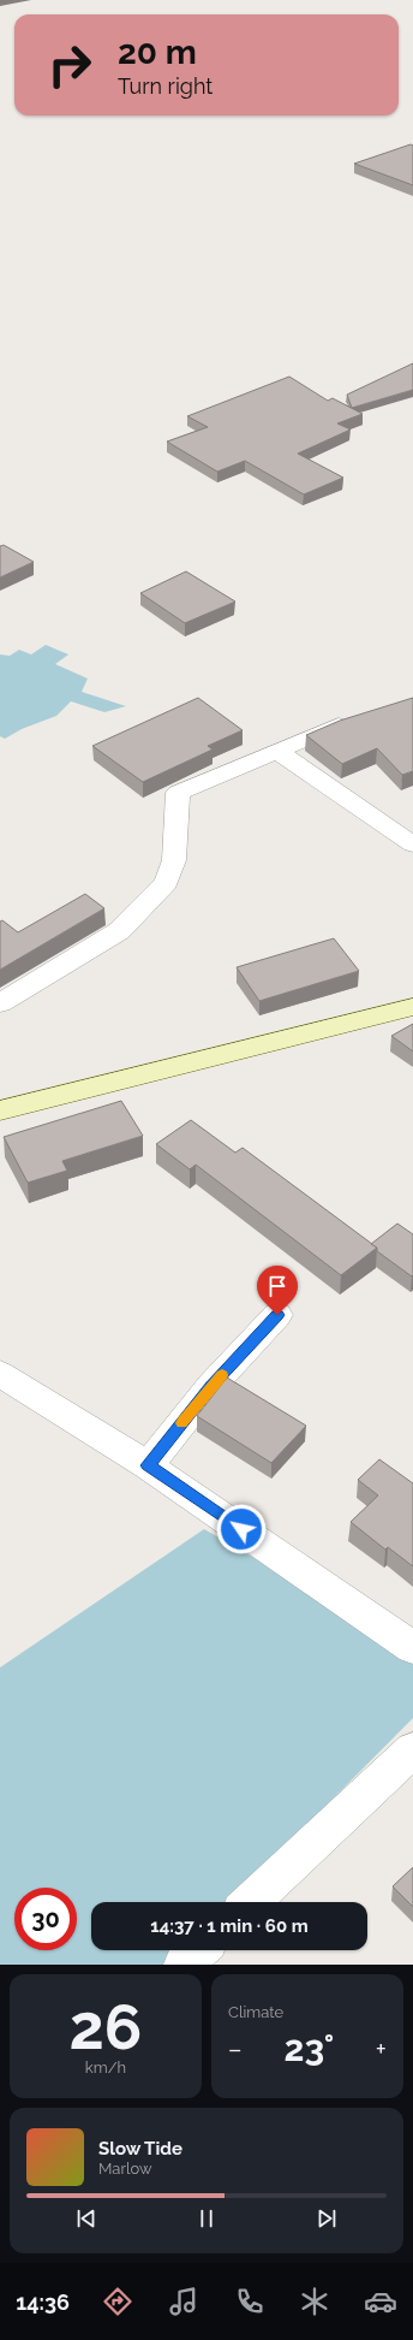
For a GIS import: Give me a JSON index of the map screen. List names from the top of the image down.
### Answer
{
  "page": {
    "turn": ["20 m", "Turn right"],
    "limit": "30",
    "trip": "14:37 · 1 min · 60 m",
    "tile": [
      ["26", "km/h"],
      "Climate"
    ],
    "heat": ["−", "23°", "+"],
    "song": ["Slow Tide", "Marlow"],
    "tabs": "14:36"
  }
}
